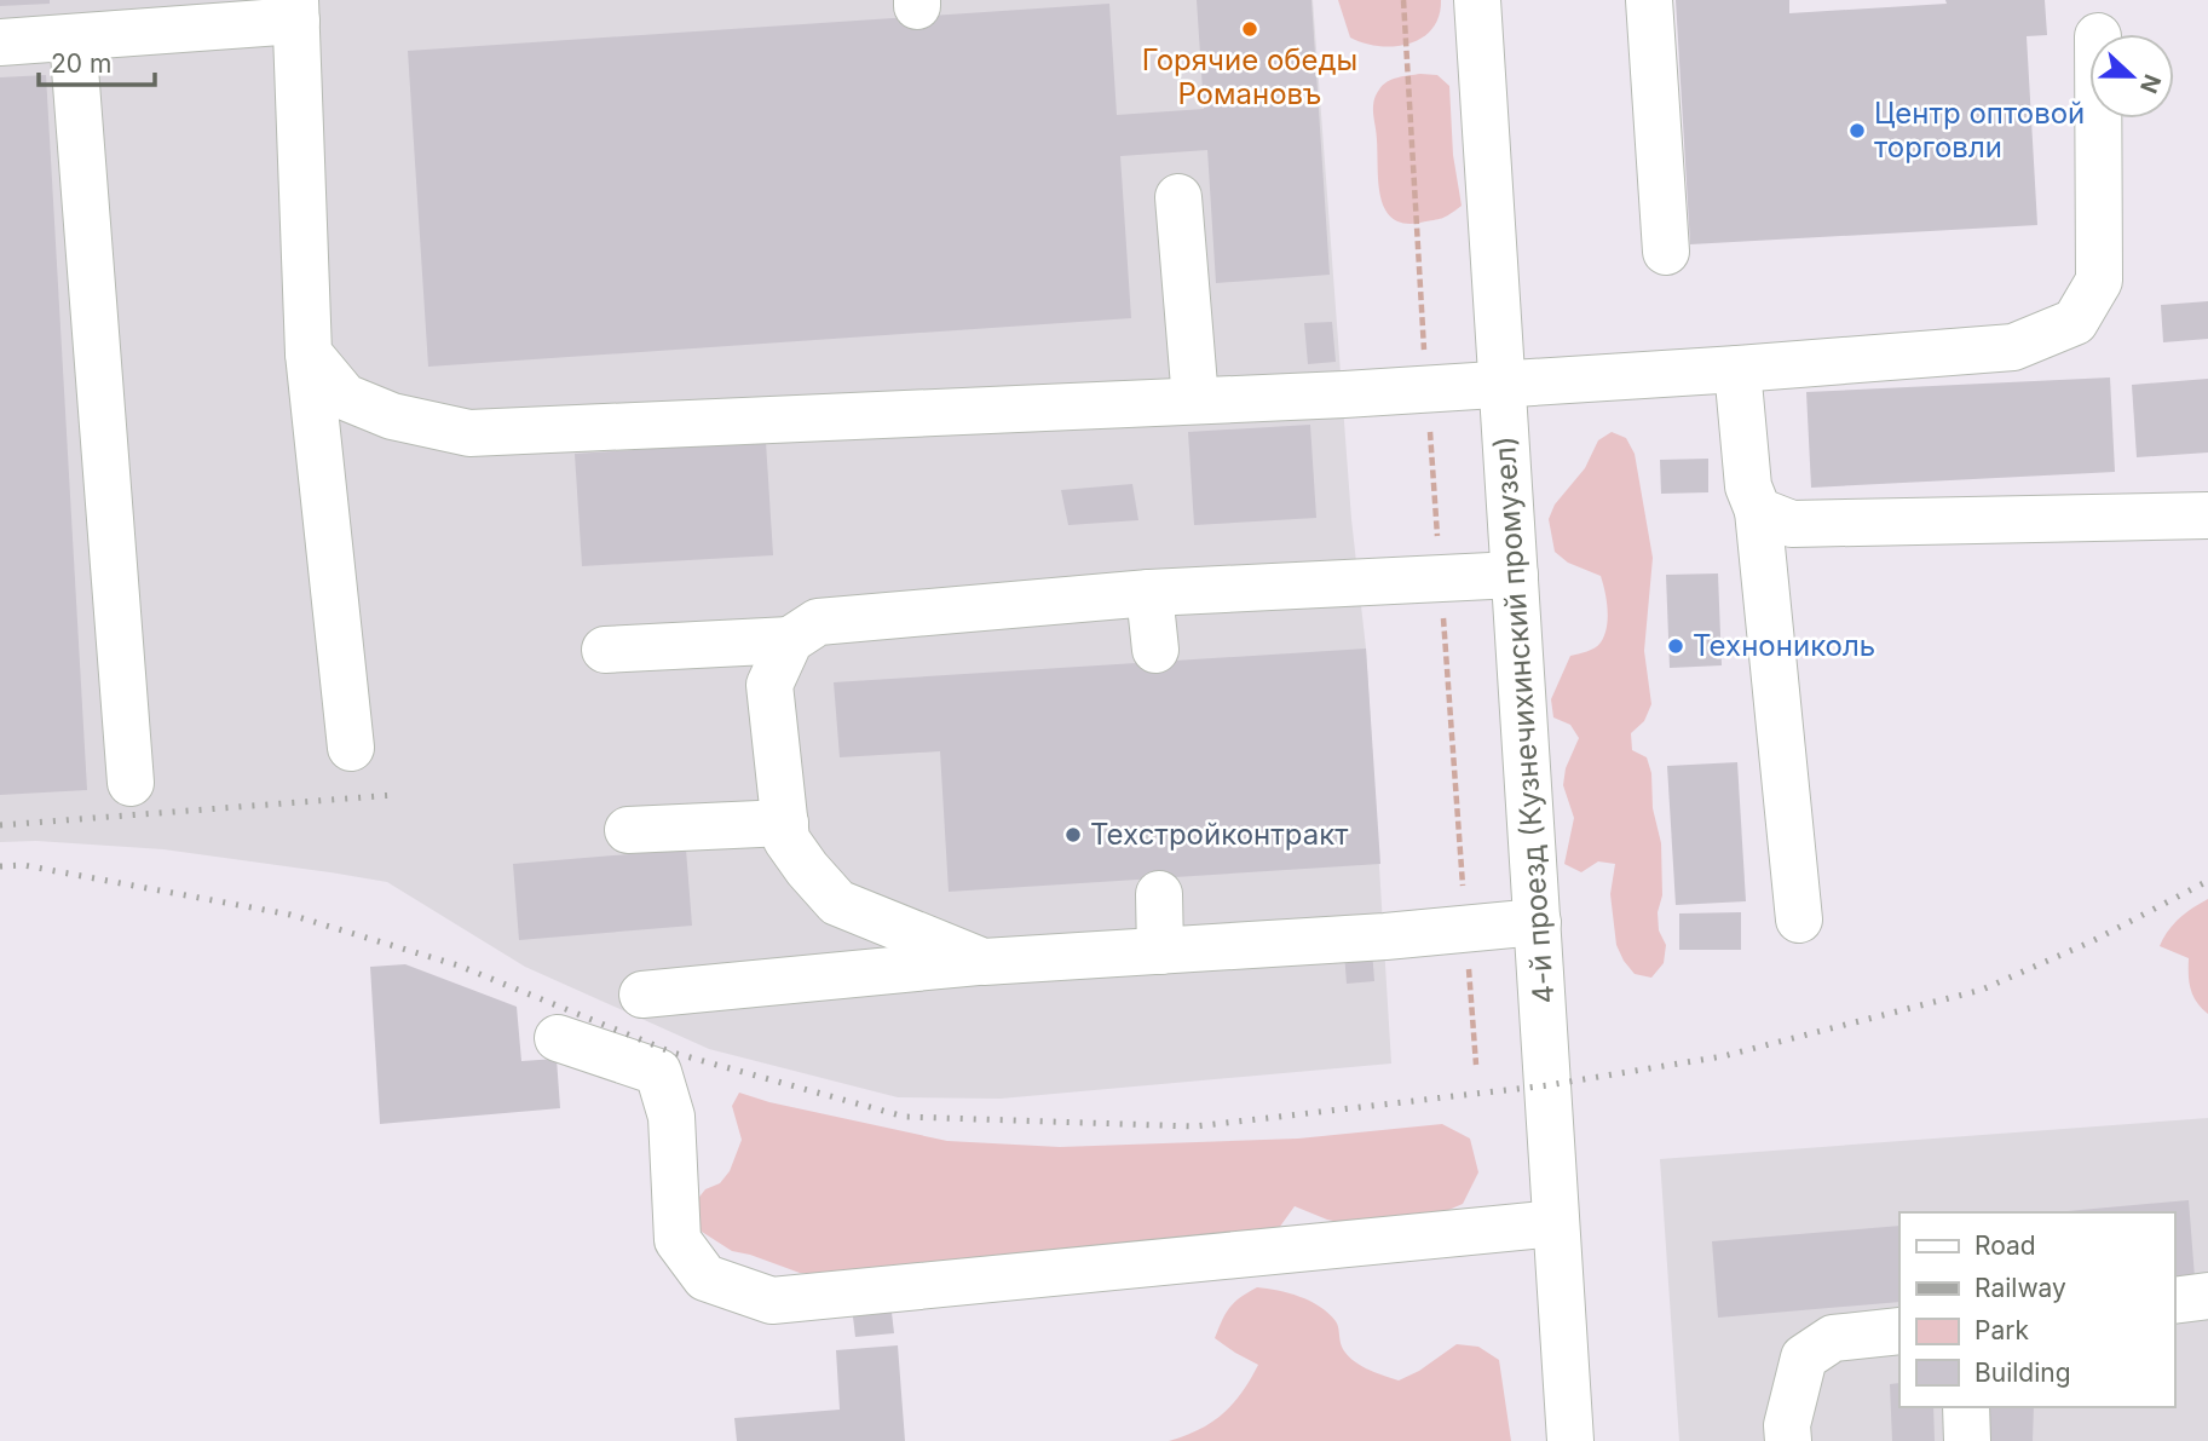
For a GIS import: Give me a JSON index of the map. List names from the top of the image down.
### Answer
{
  "streets": {
    "street": ["4-й проезд (Кузнечихинский промузел)"]
  },
  "places": [
    "Горячие обеды Романовъ",
    "Центр оптовой торговли",
    "Технониколь",
    "Техстройконтракт"
  ],
  "legend": [
    "Road",
    "Railway",
    "Park",
    "Building"
  ],
  "scale_bar": "20 m",
  "north": "right"
}
